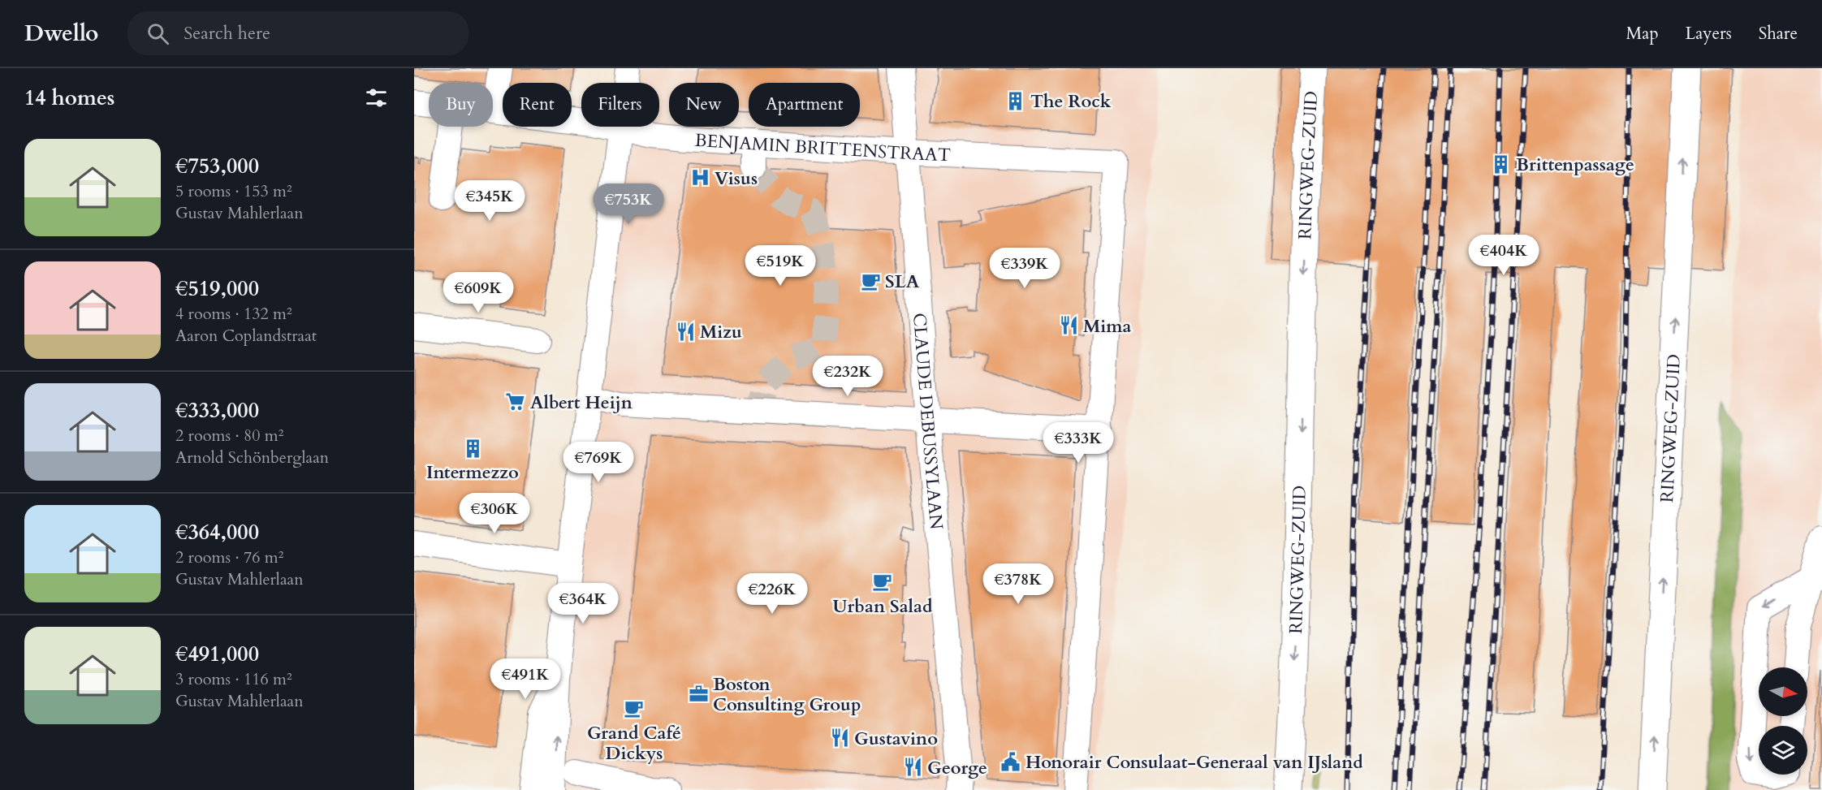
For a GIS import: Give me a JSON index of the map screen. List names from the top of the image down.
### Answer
{
  "streets": {
    "highway": ["RINGWEG-ZUID"],
    "street": ["BENJAMIN BRITTENSTRAAT", "CLAUDE DEBUSSYLAAN"]
  },
  "crossings": [
    ["BENJAMIN BRITTENSTRAAT", "CLAUDE DEBUSSYLAAN"]
  ],
  "places": {
    "building": ["The Rock", "Brittenpassage", "Intermezzo"],
    "hospital": ["Visus"],
    "cafe": ["SLA", "Urban Salad", "Grand Café Dickys"],
    "restaurant": [
      "Mima",
      "Mizu",
      "Gustavino",
      "George"
    ],
    "supermarket": ["Albert Heijn"],
    "office": ["Boston Consulting Group"],
    "public building": ["Honorair Consulaat-Generaal van IJsland"]
  },
  "north": "right",
  "page": {
    "header": "Dwello",
    "search": "Search here",
    "nav": ["Map", "Layers", "Share"],
    "heading": "14 homes",
    "chip": [
      "Buy",
      "Rent",
      "Filters",
      "New",
      "Apartment"
    ],
    "list": [
      {
        "name": "€753,000",
        "note": "5 rooms · 153 m² · Gustav Mahlerlaan"
      },
      {
        "name": "€519,000",
        "note": "4 rooms · 132 m² · Aaron Coplandstraat"
      },
      {
        "name": "€333,000",
        "note": "2 rooms · 80 m² · Arnold Schönberglaan"
      },
      {
        "name": "€364,000",
        "note": "2 rooms · 76 m² · Gustav Mahlerlaan"
      },
      {
        "name": "€491,000",
        "note": "3 rooms · 116 m² · Gustav Mahlerlaan"
      }
    ],
    "price": [
      "€345K",
      "€753K",
      "€404K",
      "€519K",
      "€339K",
      "€609K",
      "€232K",
      "€333K",
      "€769K",
      "€306K",
      "€378K",
      "€226K",
      "€364K",
      "€491K"
    ]
  }
}
